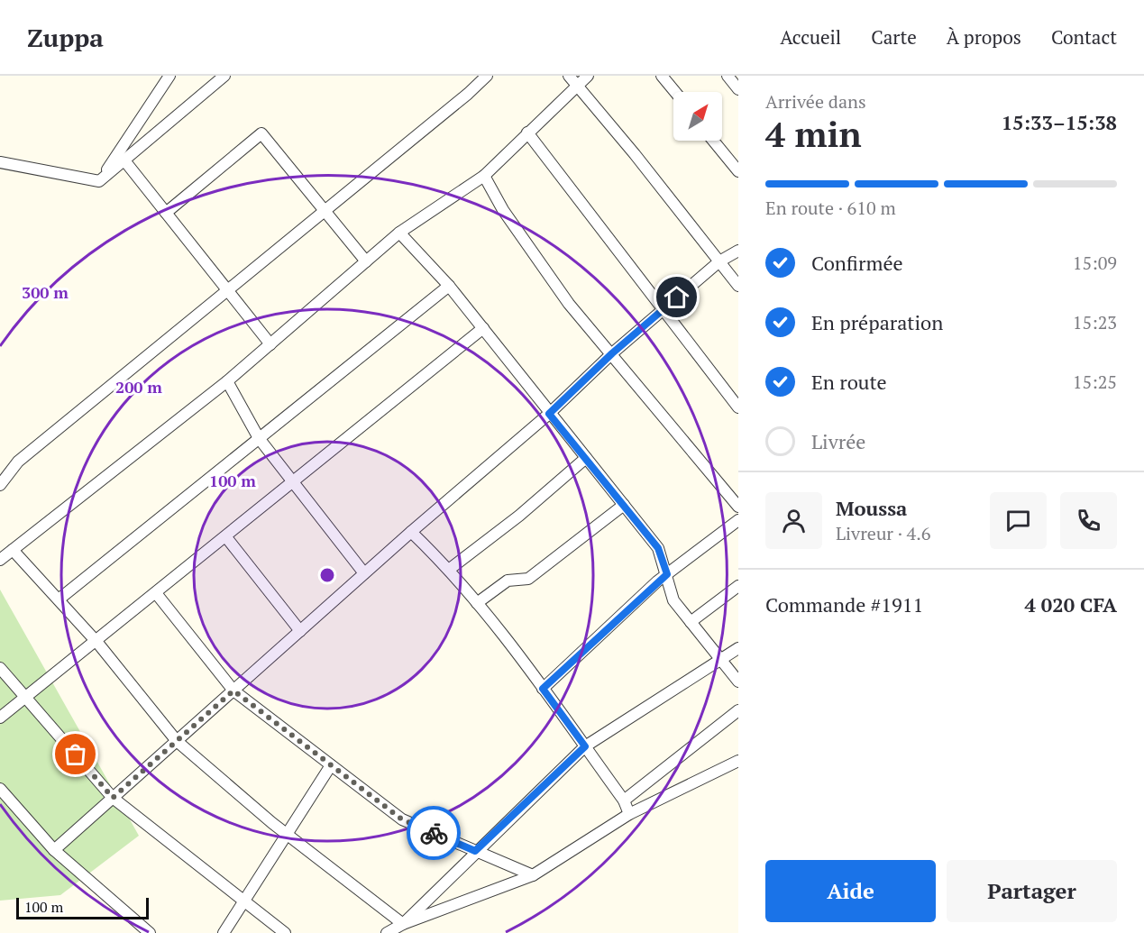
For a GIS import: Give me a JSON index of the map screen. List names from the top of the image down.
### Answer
{
  "scale_bar": "100 m",
  "north": "top right",
  "page": {
    "header": "Zuppa",
    "nav": [
      "Accueil",
      "Carte",
      "À propos",
      "Contact"
    ],
    "heading": ["4 min", "Arrivée dans", "15:33–15:38"],
    "panel": [
      "Moussa",
      "Livreur · 4.6",
      "Commande #1911",
      "4 020 CFA"
    ],
    "bar": "En route · 610 m",
    "list": [
      ["Confirmée", "15:09"],
      ["En préparation", "15:23"],
      ["En route", "15:25"],
      "Livrée"
    ],
    "buttons": ["Aide", "Partager"],
    "scale": "100 m"
  },
  "rings": ["300 m", "200 m", "100 m"]
}
